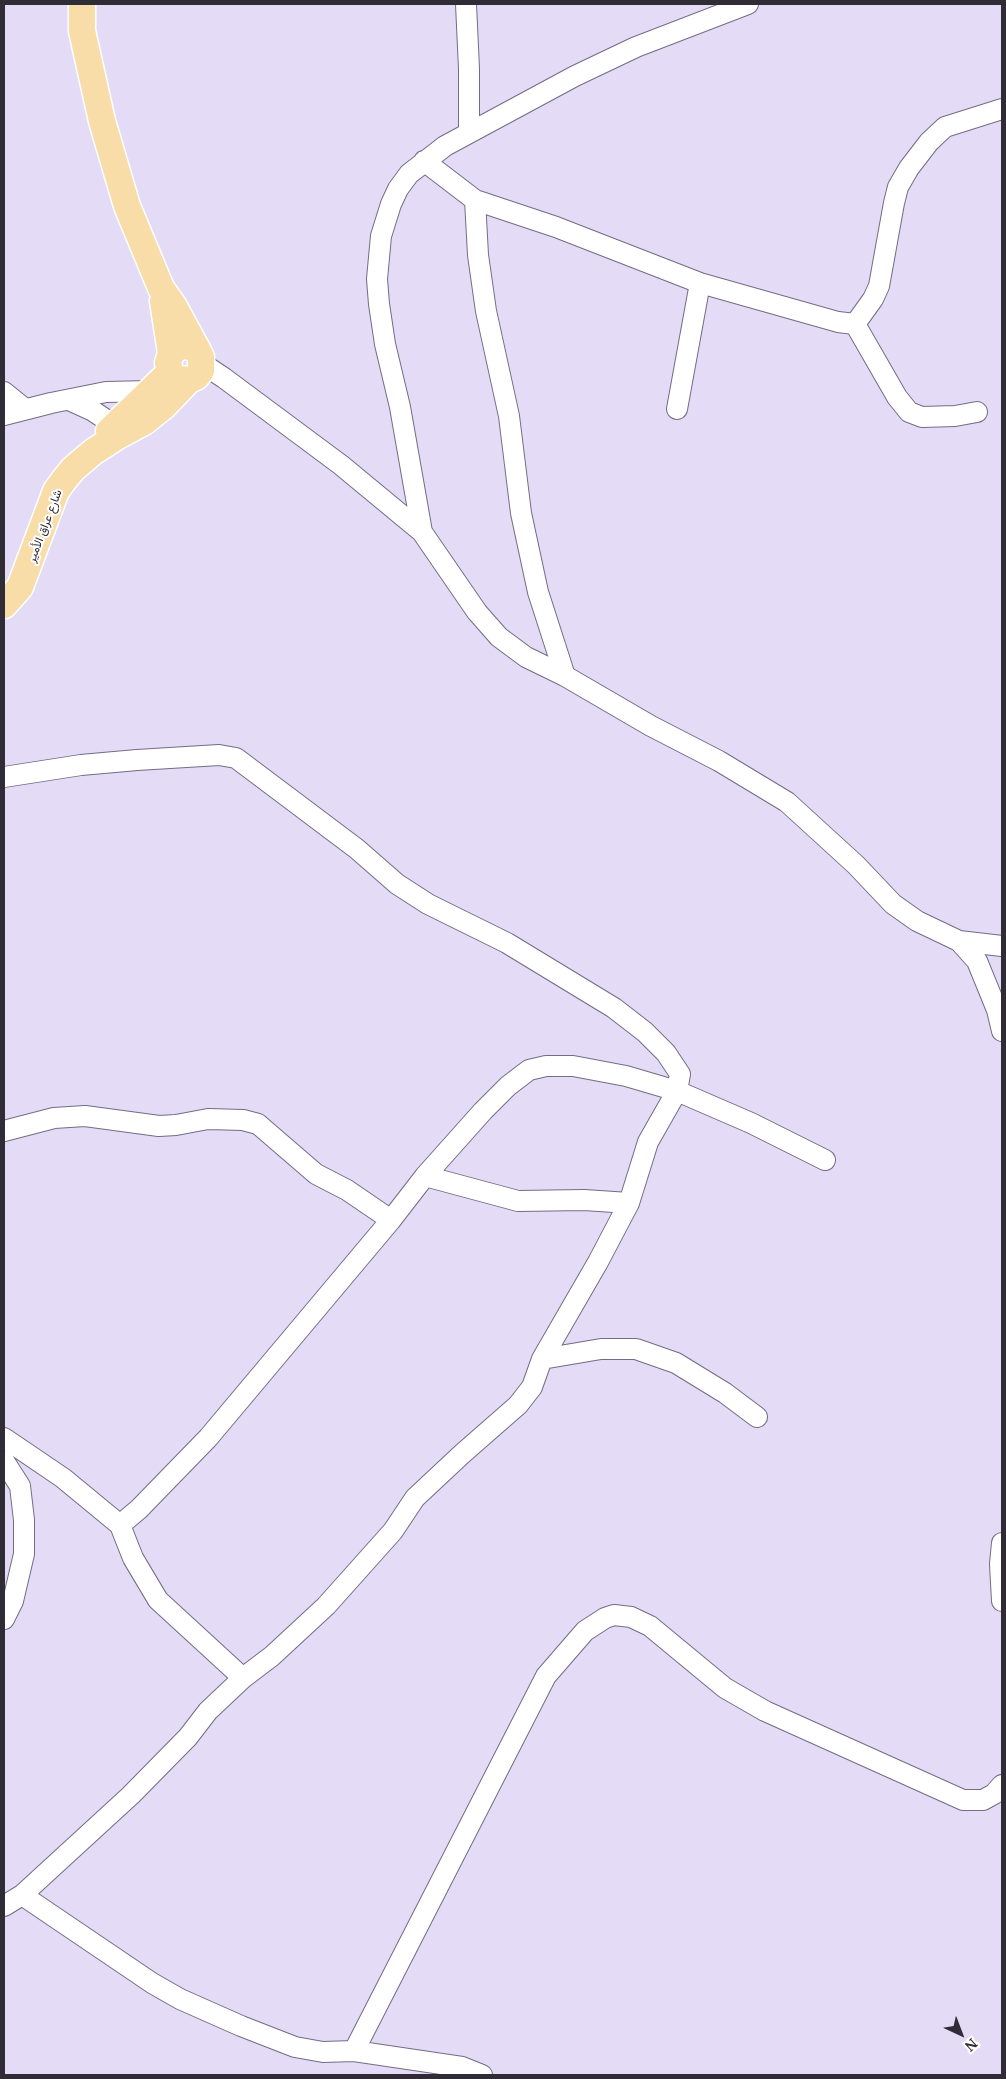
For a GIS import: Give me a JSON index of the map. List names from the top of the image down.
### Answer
{
  "streets": {
    "main road": ["شارع عراق الأمير"]
  },
  "north": "bottom right"
}
